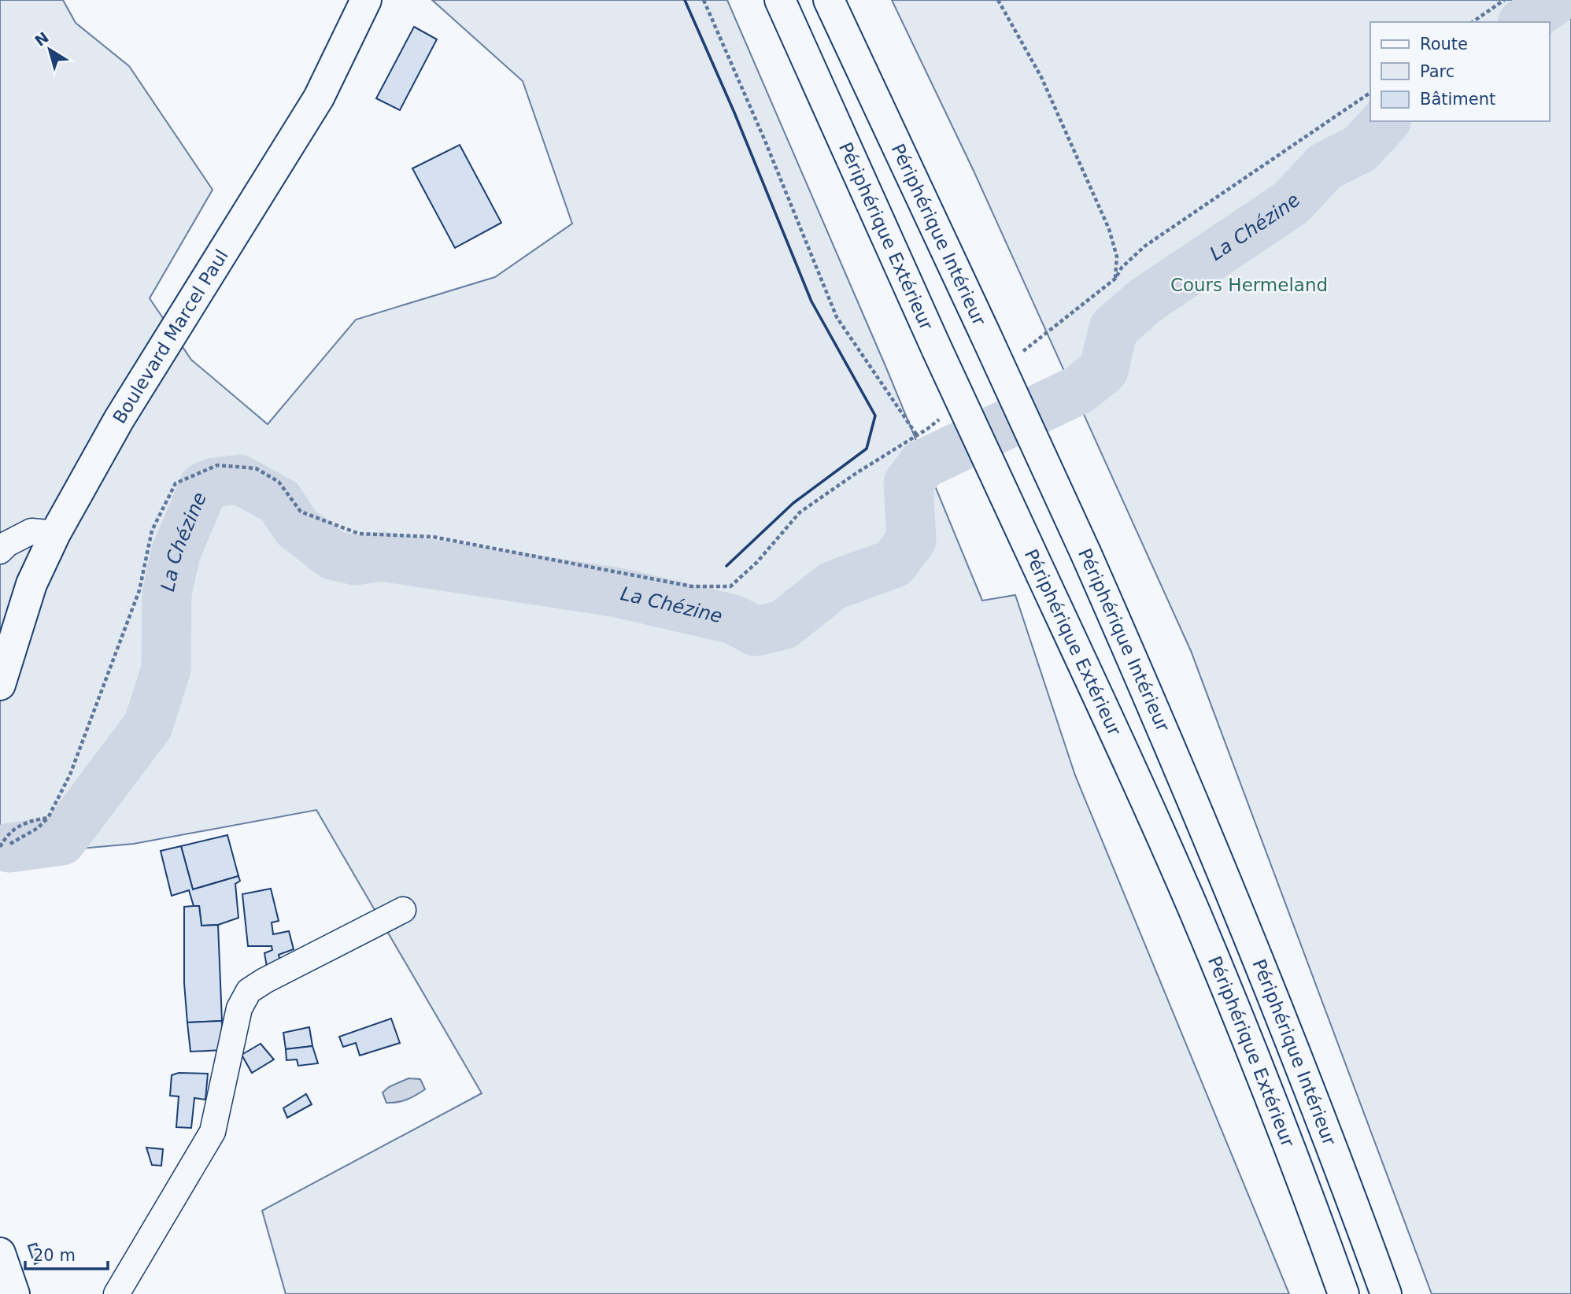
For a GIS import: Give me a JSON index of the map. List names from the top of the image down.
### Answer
{
  "streets": {
    "main road": ["Périphérique Intérieur", "Périphérique Extérieur", "Boulevard Marcel Paul"]
  },
  "water": ["La Chézine"],
  "parks": ["Cours Hermeland"],
  "legend": ["Route", "Parc", "Bâtiment"],
  "scale_bar": "20 m",
  "north": "top left"
}
